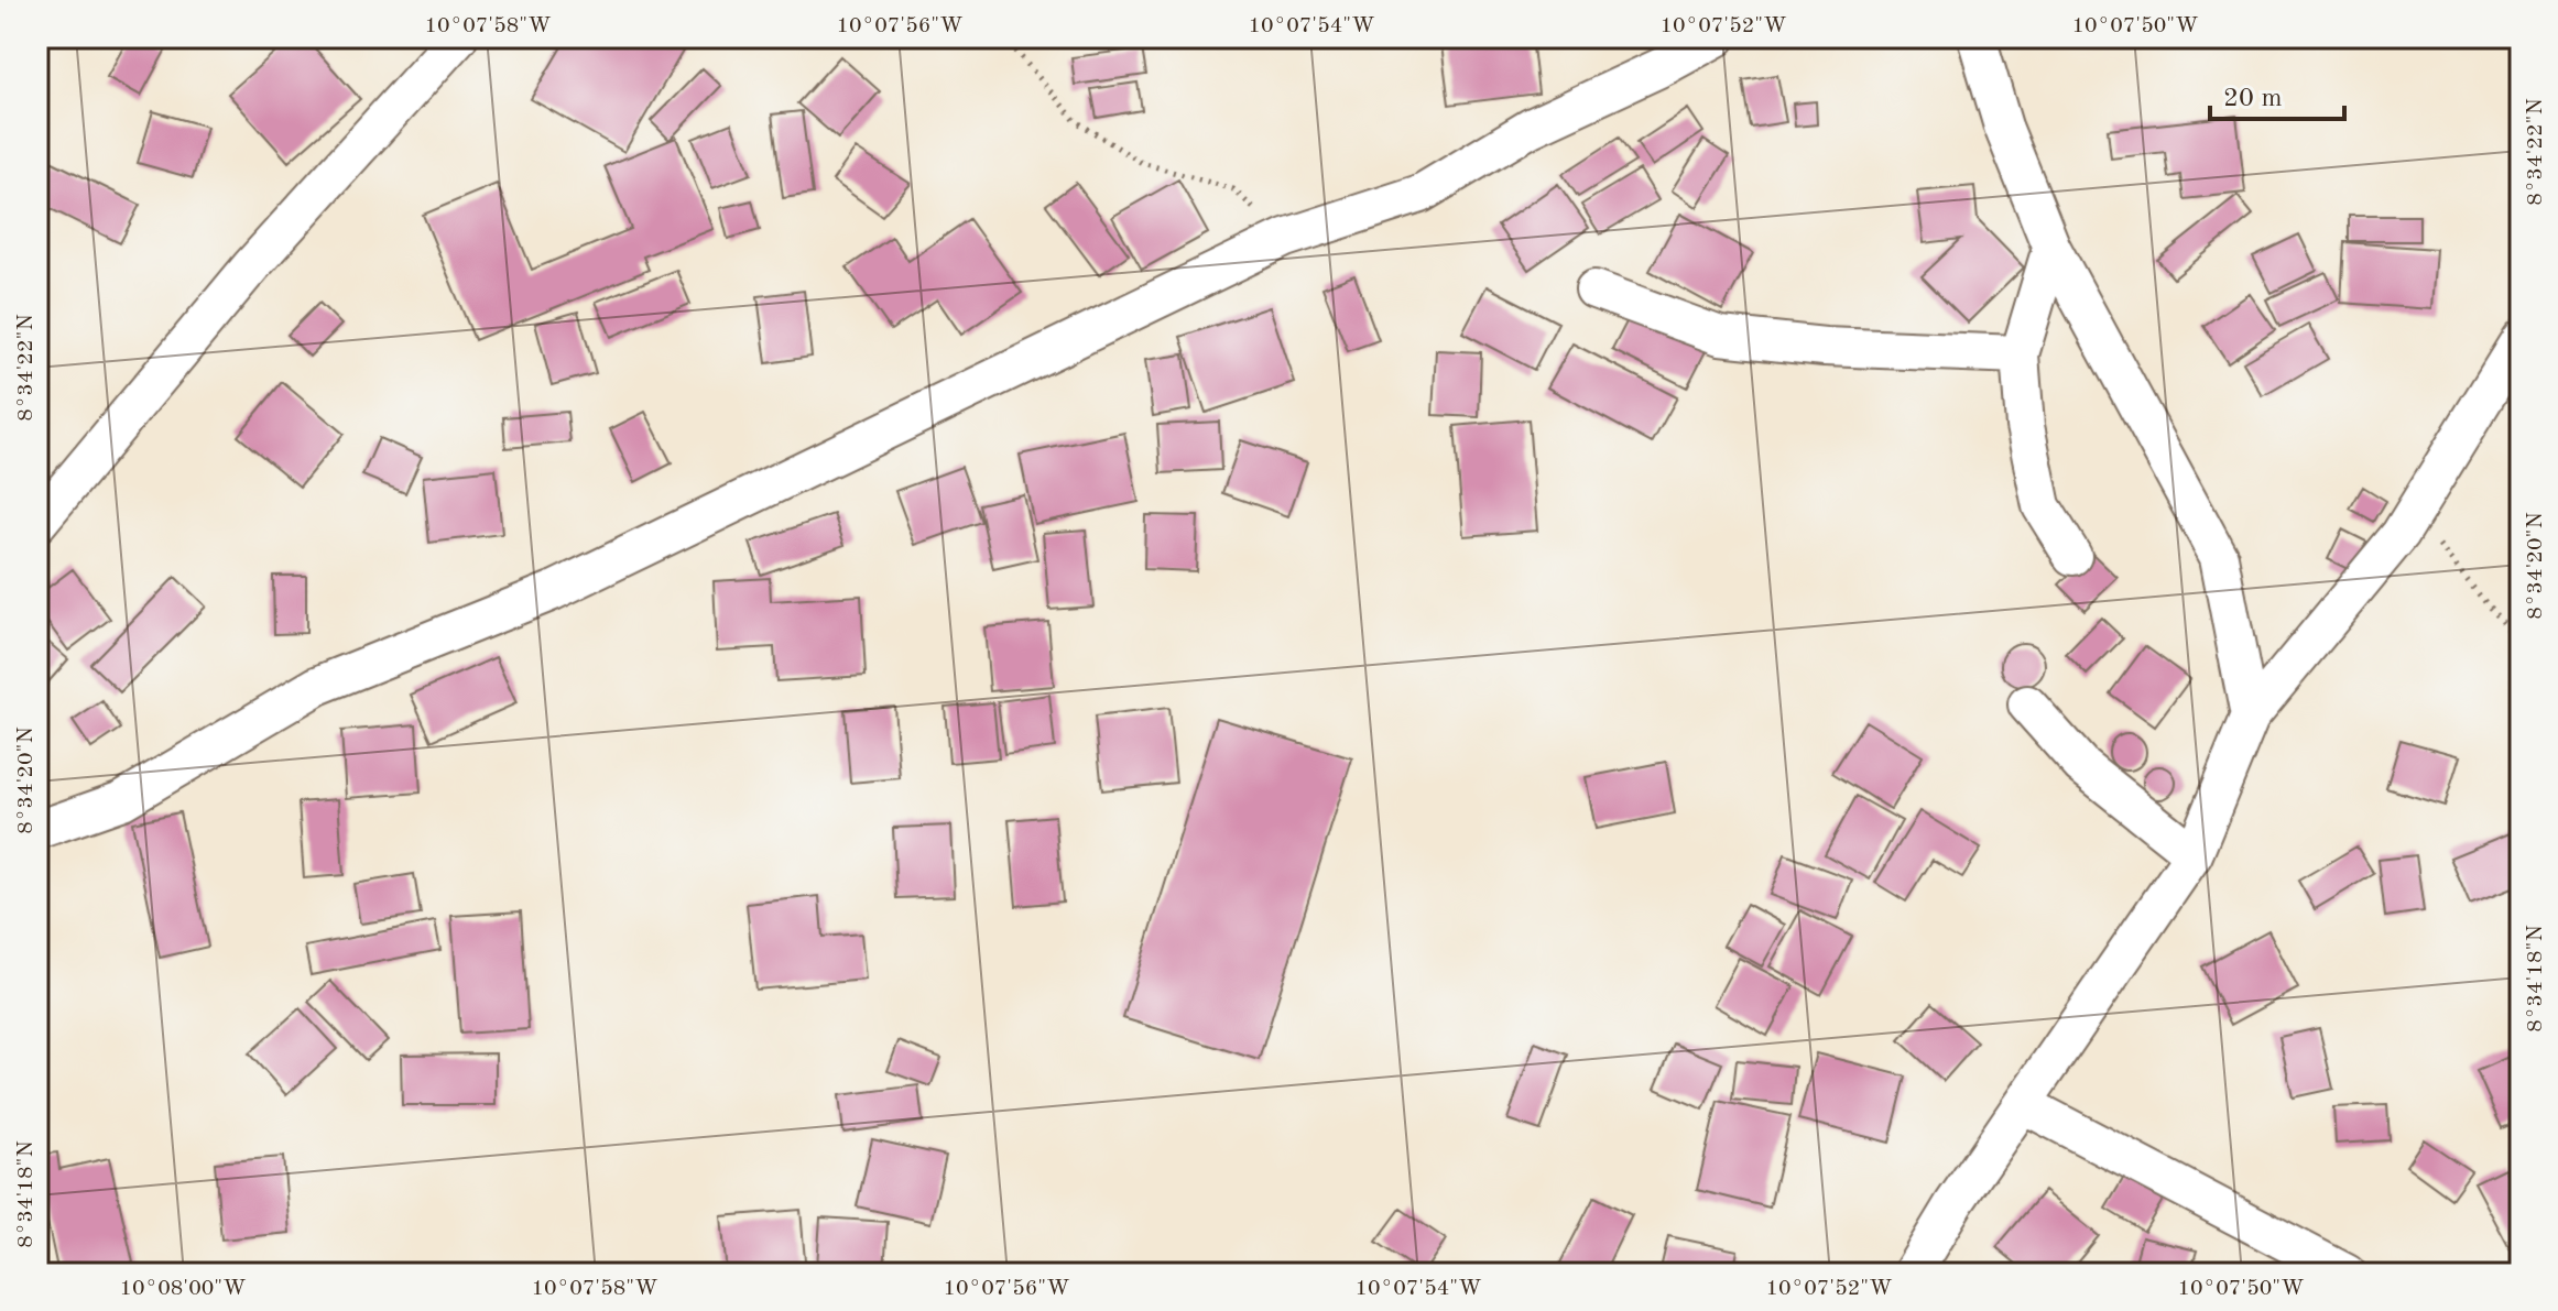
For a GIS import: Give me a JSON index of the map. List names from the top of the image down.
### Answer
{
  "scale_bar": "20 m",
  "coordinates": [
    "10°07'58\"W",
    "10°07'56\"W",
    "10°07'54\"W",
    "10°07'52\"W",
    "10°07'50\"W",
    "8°34'22\"N",
    "8°34'20\"N",
    "8°34'18\"N",
    "10°08'00\"W"
  ]
}
